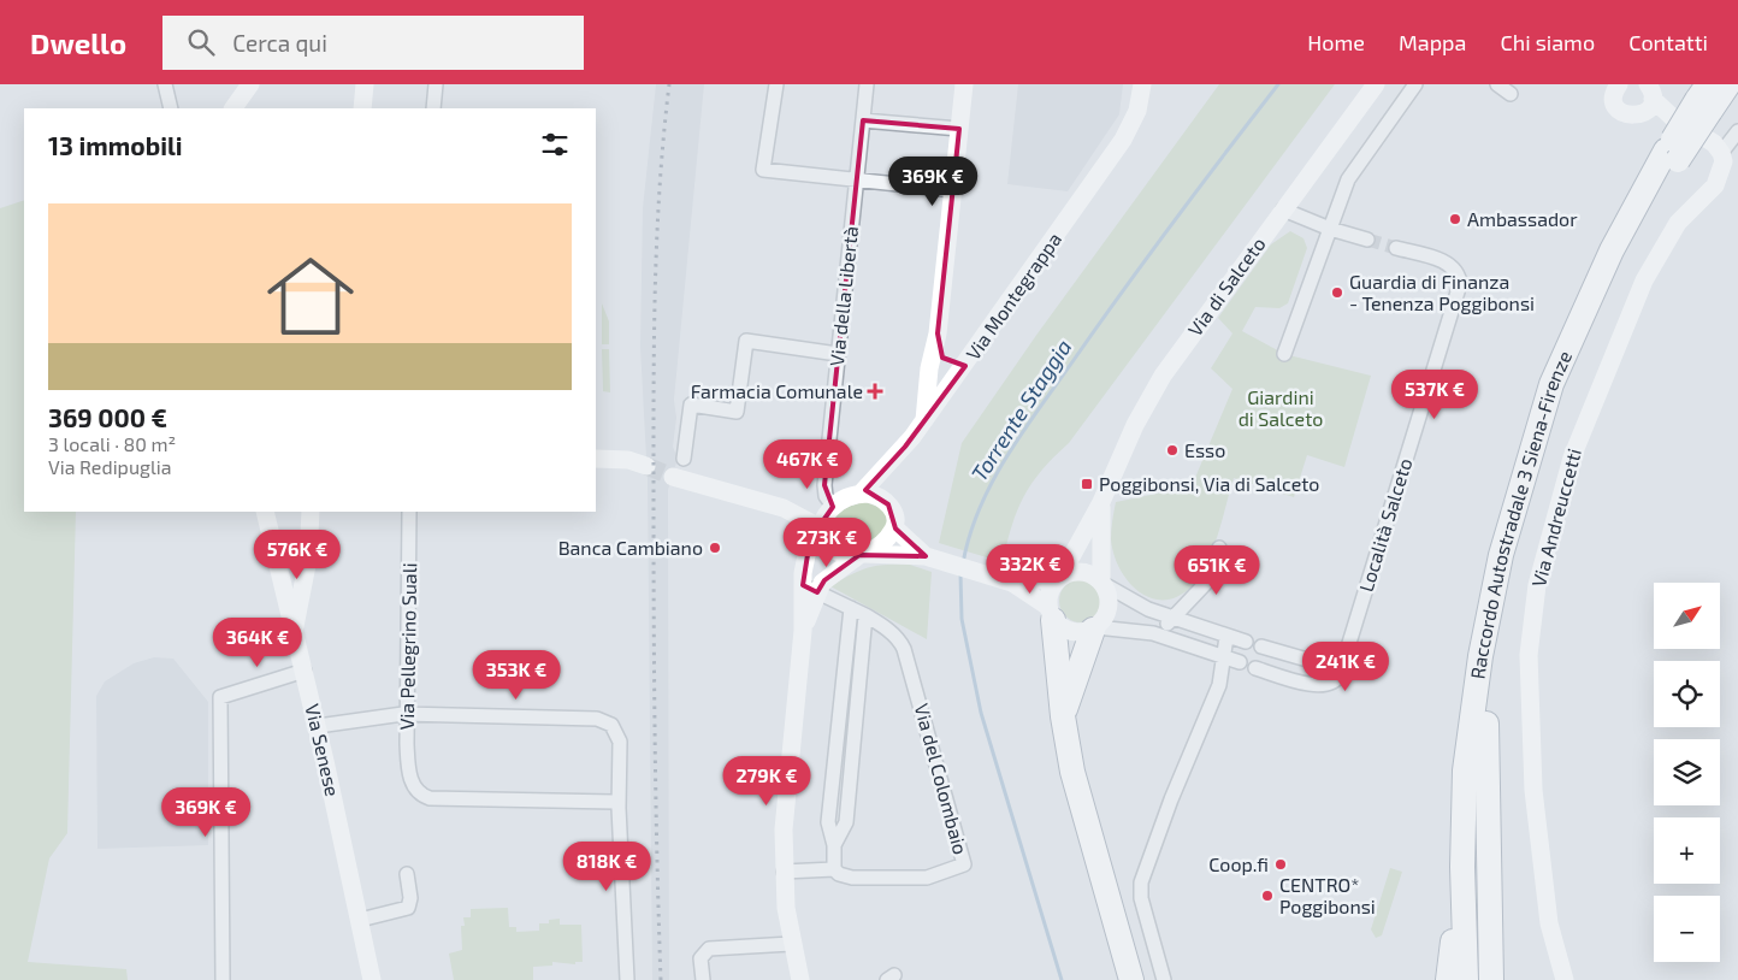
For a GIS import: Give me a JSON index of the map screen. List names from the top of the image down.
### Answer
{
  "streets": {
    "highway": ["Raccordo Autostradale 3 Siena-Firenze"],
    "main road": [
      "Via di Salceto",
      "Via Montegrappa",
      "Via Andreuccetti",
      "Via Senese"
    ],
    "street": [
      "Via della Libertà",
      "Località Salceto",
      "Via Pellegrino Suali",
      "Via del Colombaio"
    ]
  },
  "crossings": [
    ["Via della Libertà", "Via Montegrappa"]
  ],
  "water": ["Torrente Staggia"],
  "parks": ["Giardini di Salceto"],
  "places": {
    "other": [
      "Ambassador",
      "Guardia di Finanza - Tenenza Poggibonsi",
      "Esso",
      "Banca Cambiano",
      "Coop.fi",
      "CENTRO* Poggibonsi"
    ],
    "health": ["Farmacia Comunale"],
    "transit": ["Poggibonsi, Via di Salceto"]
  },
  "north": "top right",
  "page": {
    "header": "Dwello",
    "search": "Cerca qui",
    "nav": [
      "Home",
      "Mappa",
      "Chi siamo",
      "Contatti"
    ],
    "heading": "13 immobili",
    "price": [
      "369K €",
      "537K €",
      "467K €",
      "273K €",
      "576K €",
      "332K €",
      "651K €",
      "364K €",
      "241K €",
      "353K €",
      "279K €",
      "369K €",
      "818K €"
    ],
    "list": [
      {
        "name": "369 000 €",
        "note": "3 locali · 80 m² · Via Redipuglia"
      }
    ],
    "map_buttons": ["+", "−"]
  }
}
